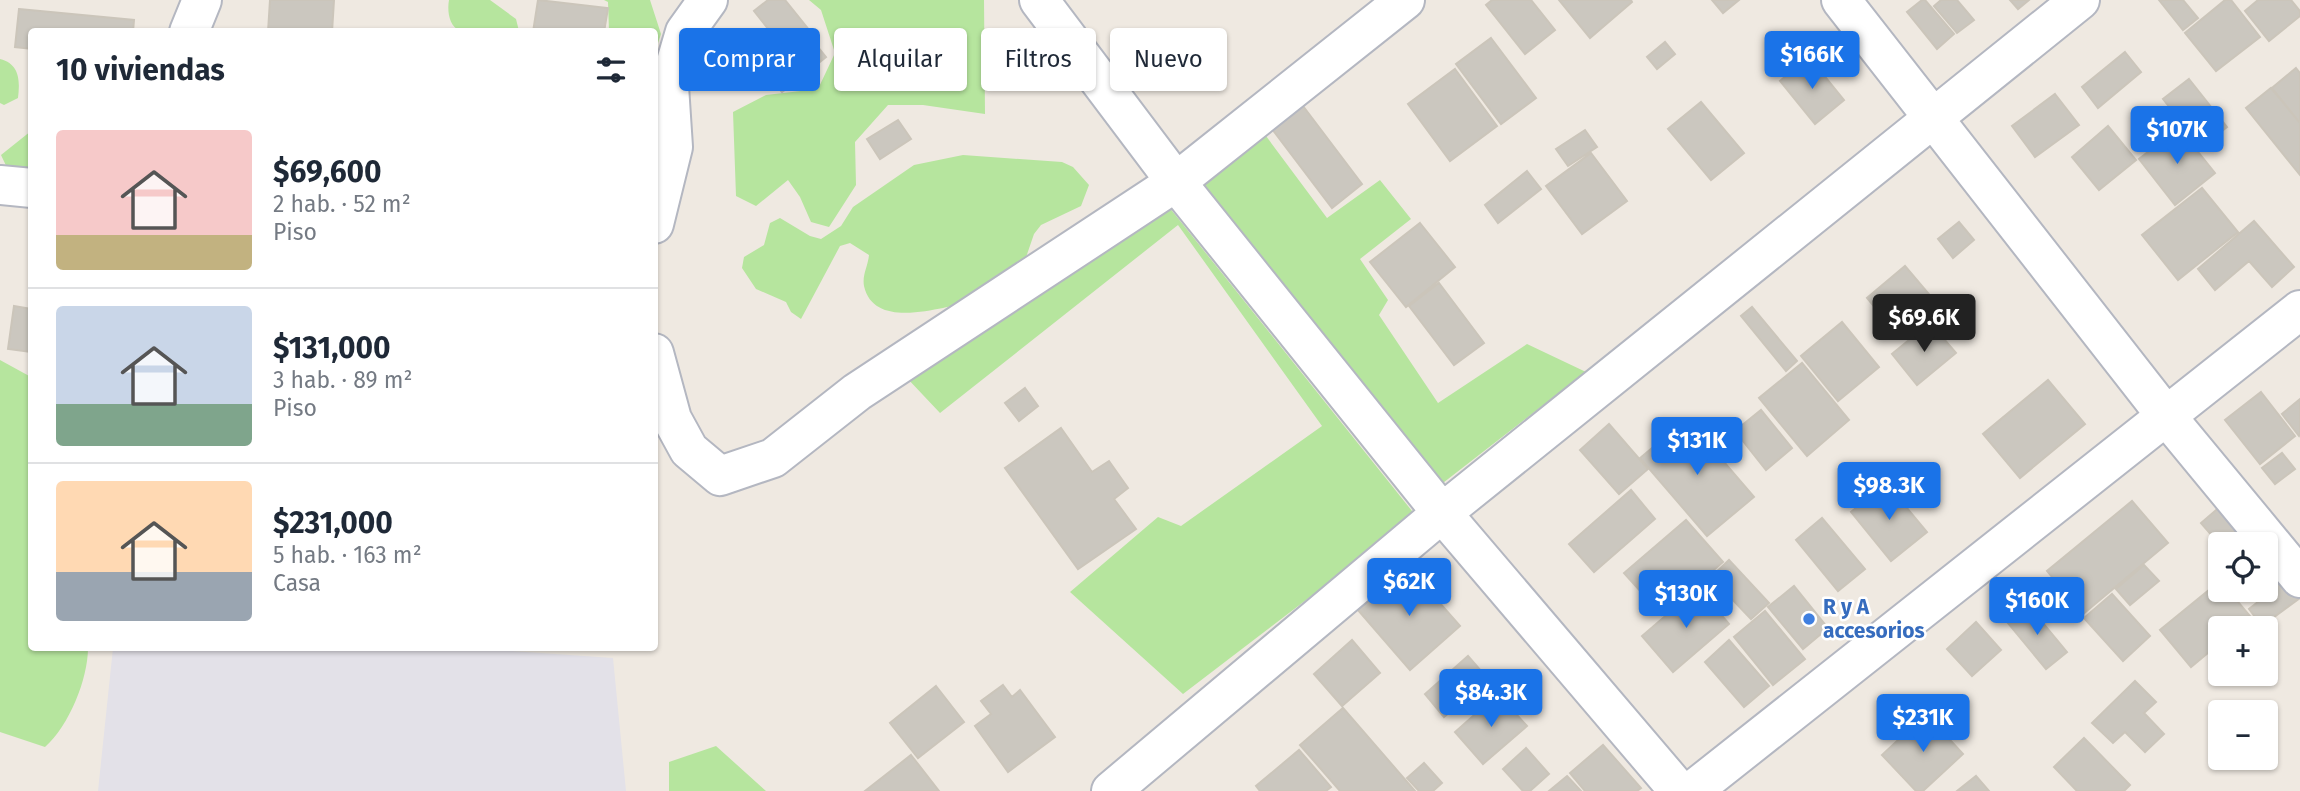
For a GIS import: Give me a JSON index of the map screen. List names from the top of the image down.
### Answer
{
  "places": ["R y A accesorios"],
  "page": {
    "chip": [
      "Comprar",
      "Alquilar",
      "Filtros",
      "Nuevo"
    ],
    "heading": "10 viviendas",
    "price": [
      "$166K",
      "$107K",
      "$69.6K",
      "$131K",
      "$98.3K",
      "$62K",
      "$130K",
      "$160K",
      "$84.3K",
      "$231K"
    ],
    "list": [
      {
        "name": "$69,600",
        "note": "2 hab. · 52 m² · Piso"
      },
      {
        "name": "$131,000",
        "note": "3 hab. · 89 m² · Piso"
      },
      {
        "name": "$231,000",
        "note": "5 hab. · 163 m² · Casa"
      }
    ],
    "map_buttons": ["+", "−"]
  }
}
